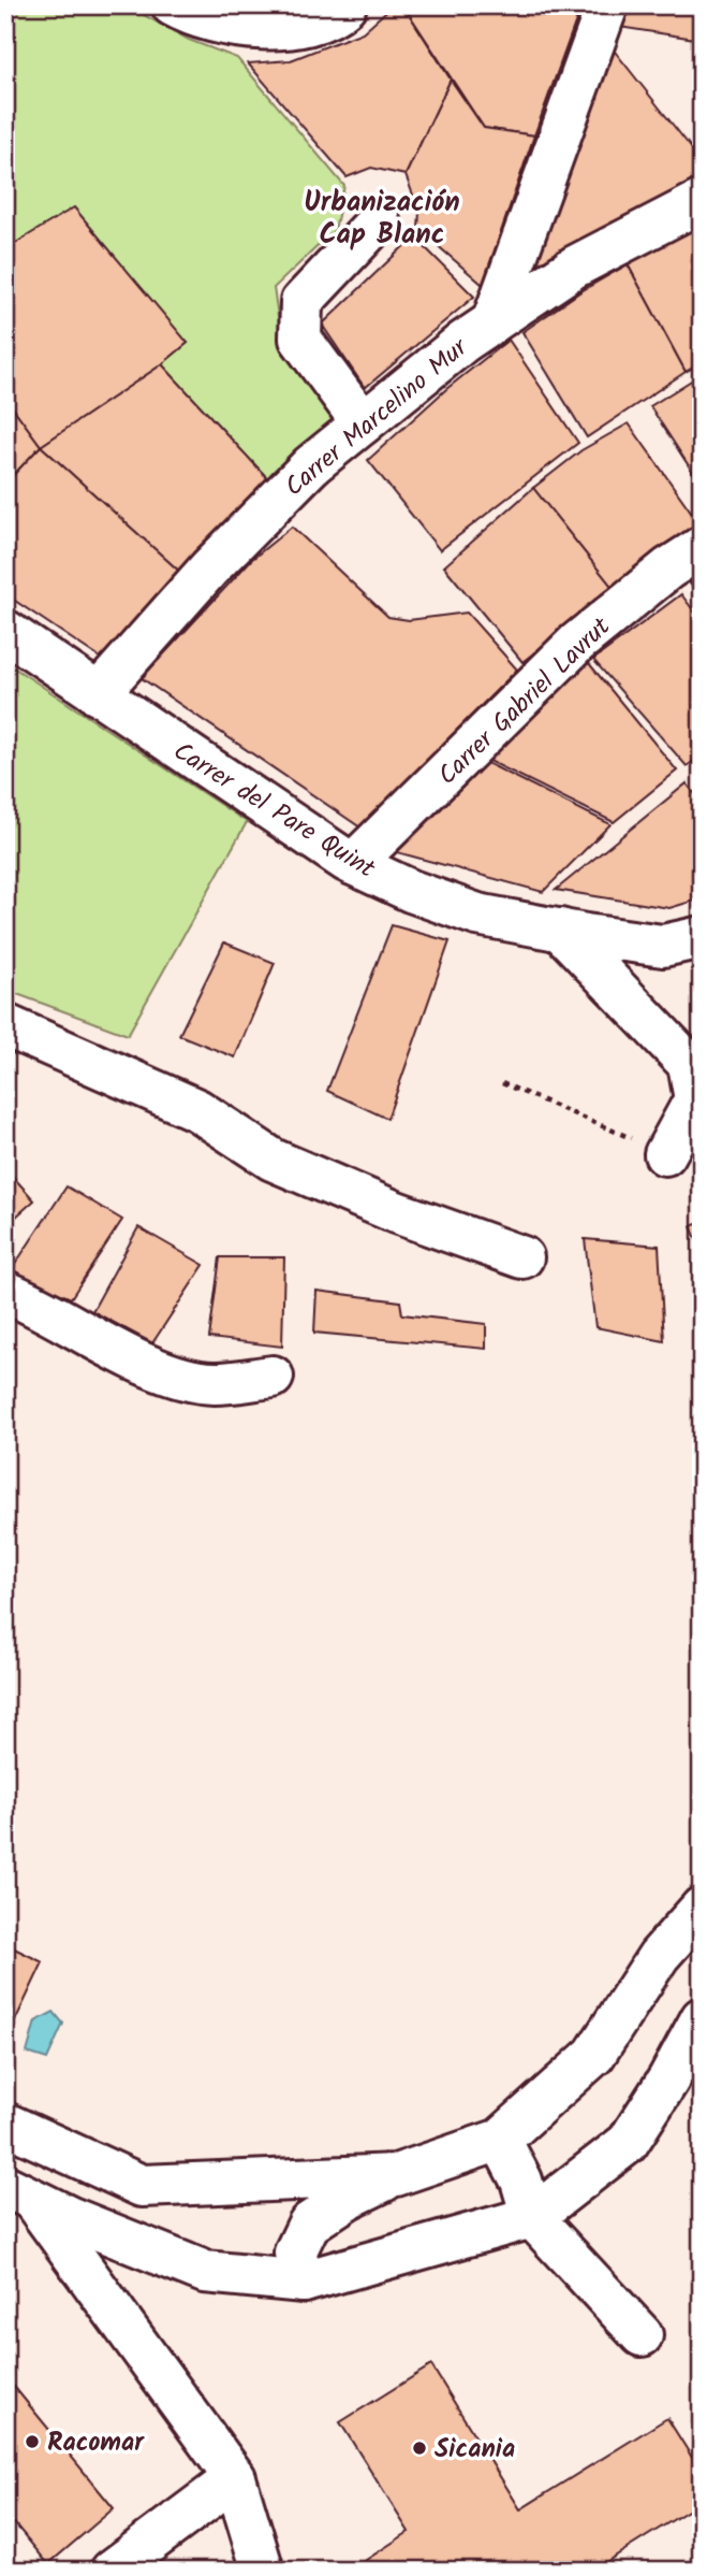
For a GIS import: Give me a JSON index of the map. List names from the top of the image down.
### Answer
{
  "streets": {
    "street": ["Carrer Marcelino Mur", "Carrer Gabriel Lavrut", "Carrer del Pare Quint"]
  },
  "crossings": [
    ["Carrer Marcelino Mur", "Carrer del Pare Quint"],
    ["Carrer Gabriel Lavrut", "Carrer del Pare Quint"]
  ],
  "districts": ["Urbanización Cap Blanc"],
  "places": ["Racomar", "Sicania"]
}
